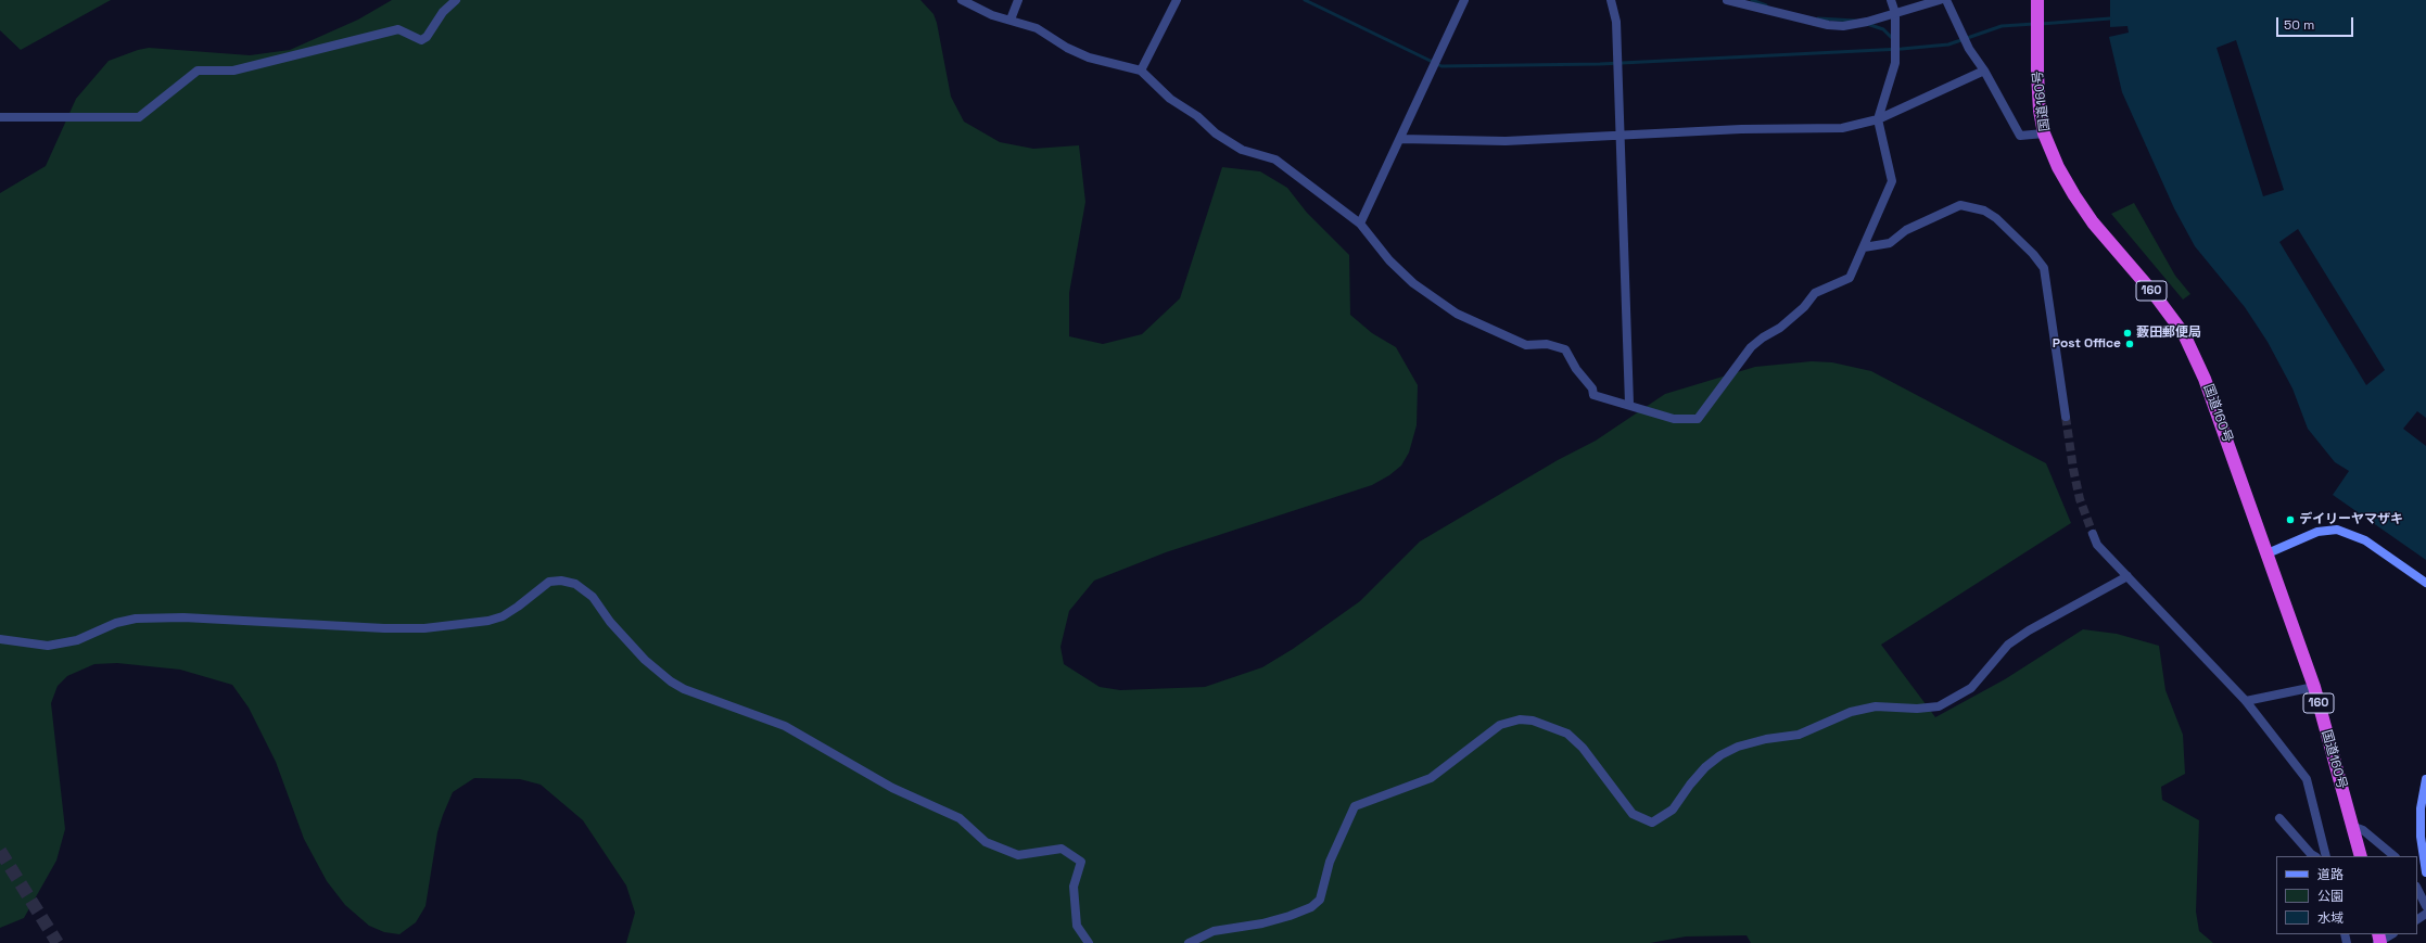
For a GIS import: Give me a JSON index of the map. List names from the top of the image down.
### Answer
{
  "streets": {
    "highway": ["国道160号", "160"]
  },
  "places": ["藪田郵便局", "Post Office", "デイリーヤマザキ"],
  "legend": ["道路", "公園", "水域"],
  "scale_bar": "50 m"
}
